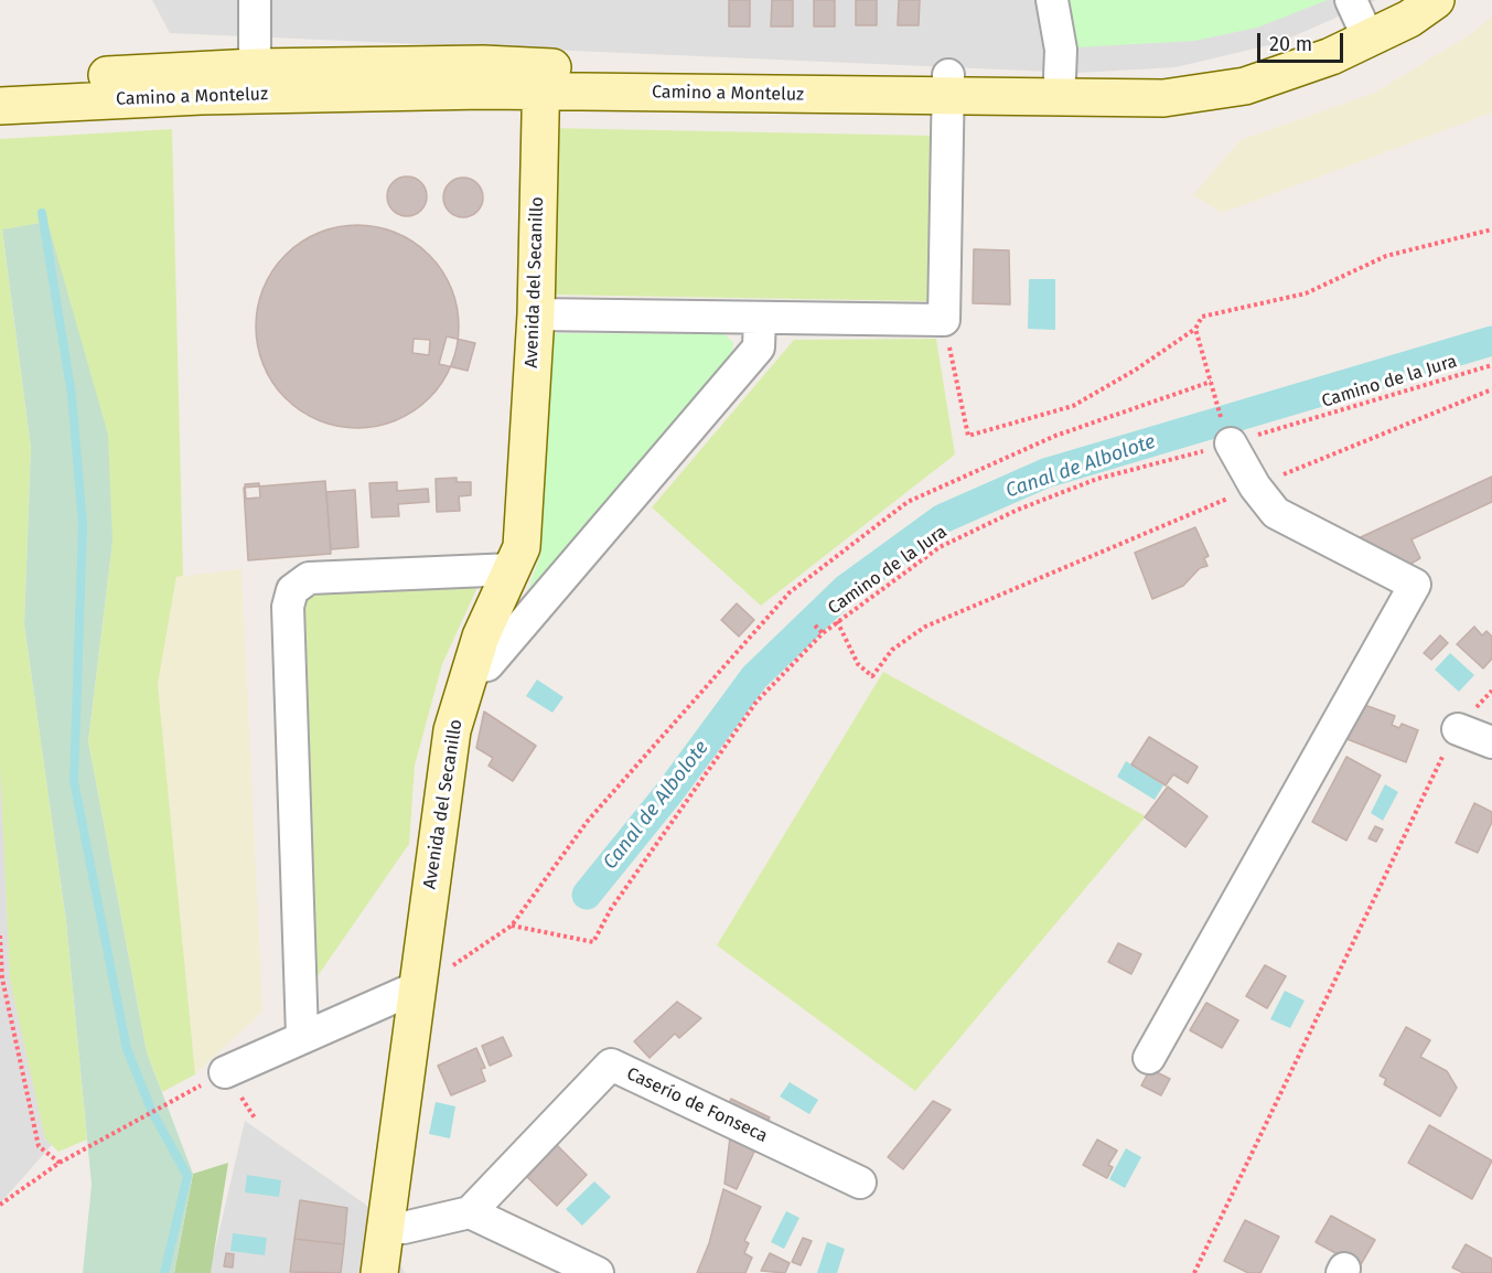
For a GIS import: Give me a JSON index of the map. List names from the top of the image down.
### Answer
{
  "streets": {
    "street": ["Camino a Monteluz", "Avenida del Secanillo", "Caserío de Fonseca"],
    "path": ["Camino de la Jura"]
  },
  "crossings": [
    ["Camino a Monteluz", "Avenida del Secanillo"]
  ],
  "water": ["Canal de Albolote"],
  "scale_bar": "20 m"
}
